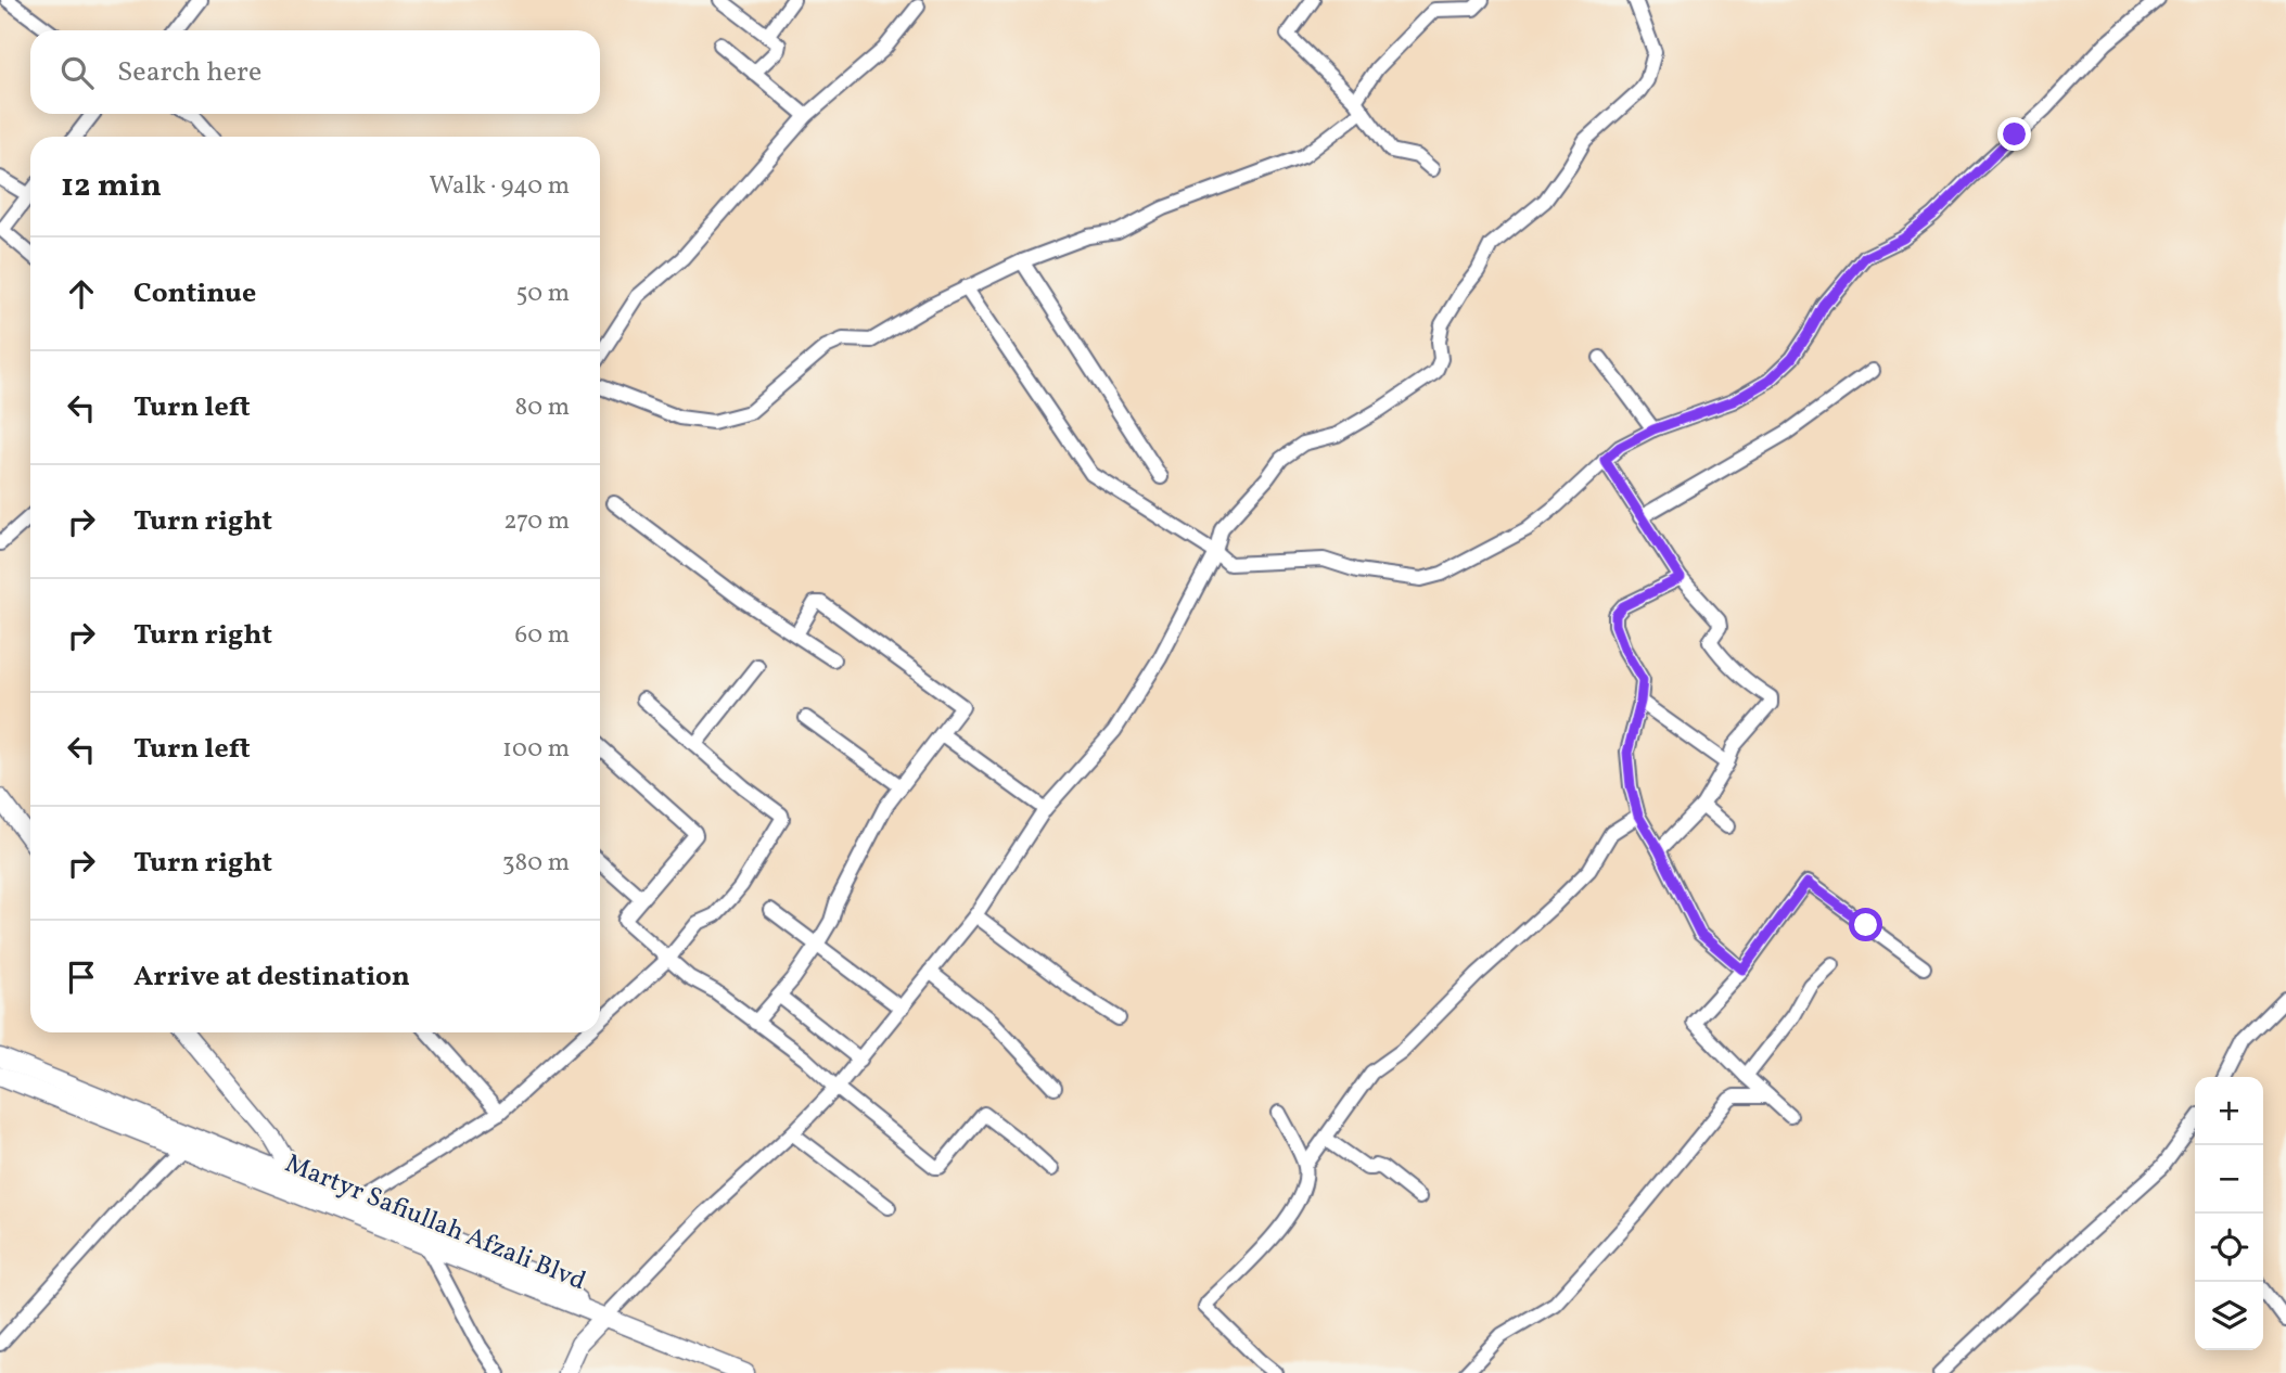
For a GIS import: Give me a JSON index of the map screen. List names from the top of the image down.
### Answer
{
  "streets": {
    "main road": ["Martyr Safiullah Afzali Blvd"]
  },
  "page": {
    "search": "Search here",
    "heading": ["12 min", "Walk · 940 m"],
    "list": [
      ["Continue", "50 m"],
      ["Turn left", "80 m"],
      ["Turn right", "270 m"],
      ["Turn right", "60 m"],
      ["Turn left", "100 m"],
      ["Turn right", "380 m"],
      "Arrive at destination"
    ],
    "map_buttons": ["+", "−"]
  }
}
